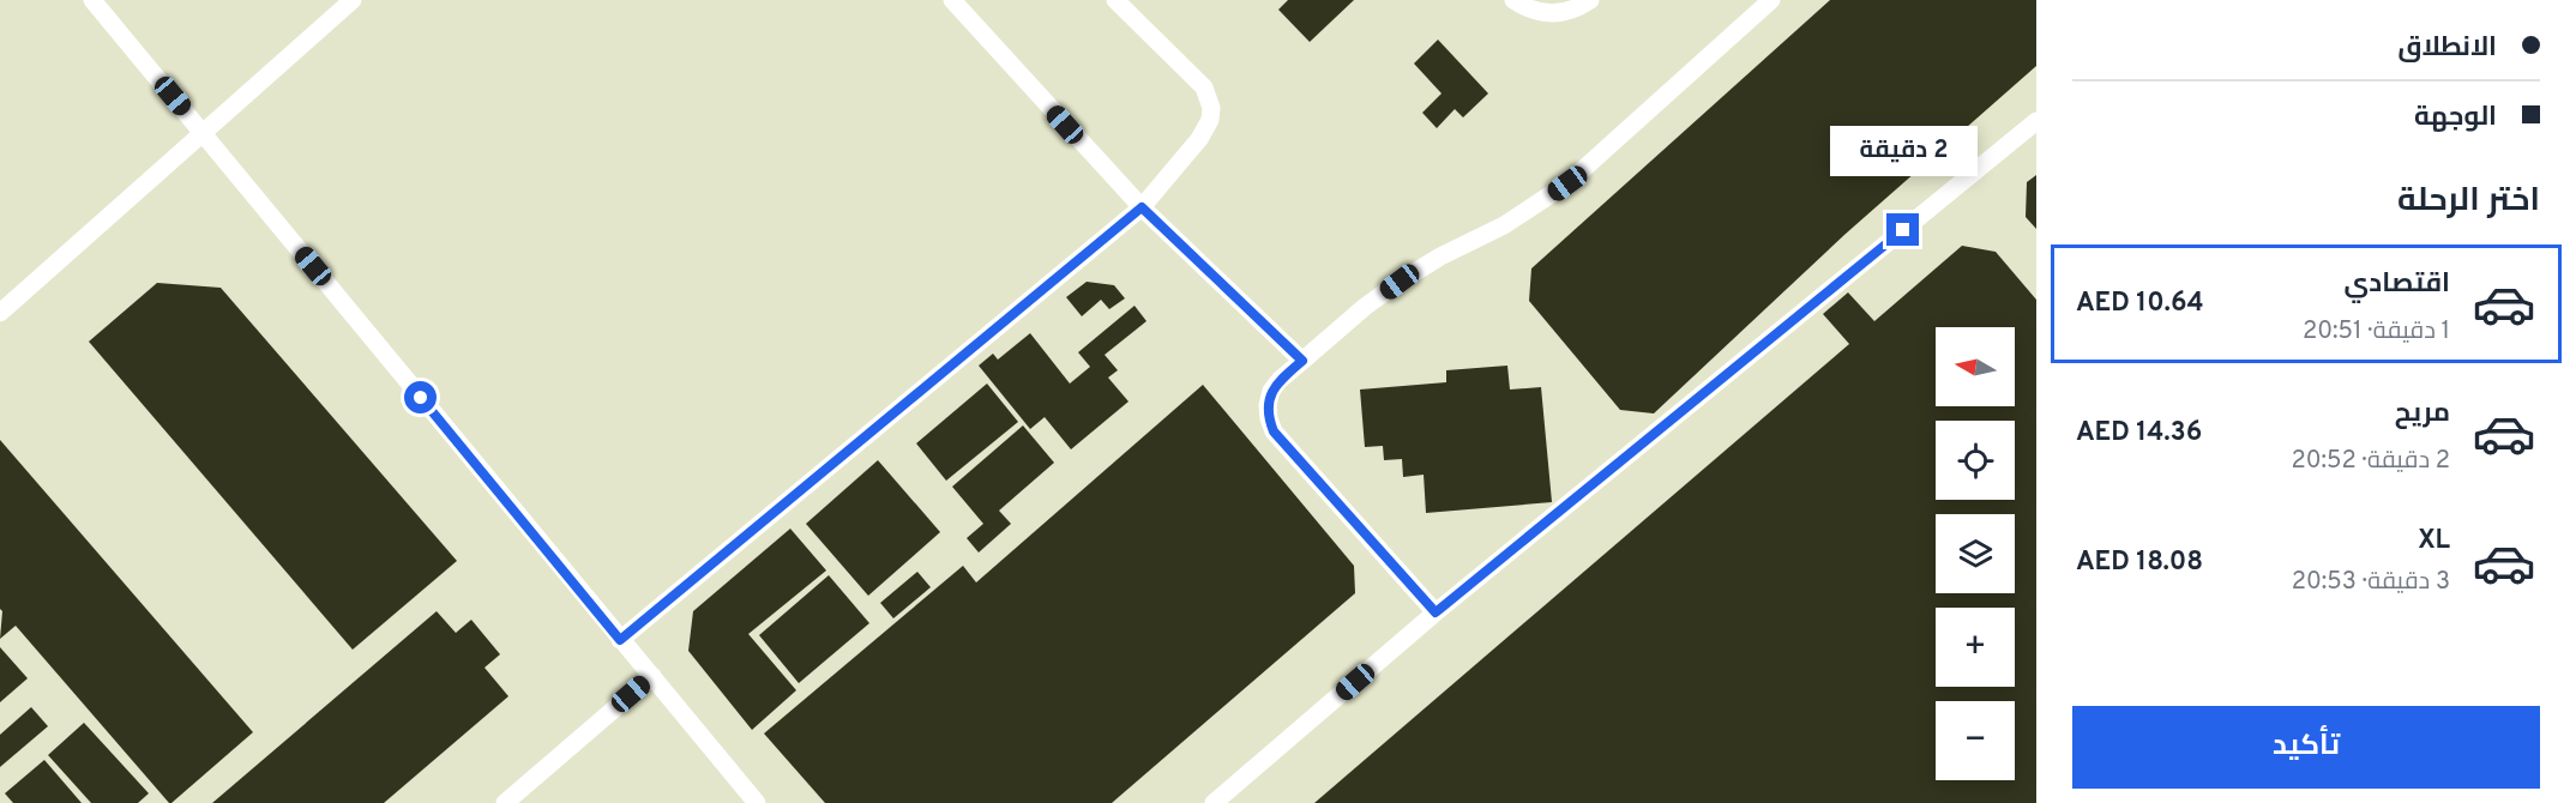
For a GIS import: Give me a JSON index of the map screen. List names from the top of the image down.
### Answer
{
  "north": "left",
  "page": {
    "banner": ["الانطلاق", "الوجهة"],
    "bubble": "2 دقيقة",
    "heading": "اختر الرحلة",
    "list": [
      {
        "name": "اقتصادي",
        "note": "1 دقيقة · 20:51",
        "value": "AED 10.64"
      },
      {
        "name": "مريح",
        "note": "2 دقيقة · 20:52",
        "value": "AED 14.36"
      },
      {
        "name": "XL",
        "note": "3 دقيقة · 20:53",
        "value": "AED 18.08"
      }
    ],
    "map_buttons": ["+", "−"],
    "buttons": "تأكيد"
  }
}
